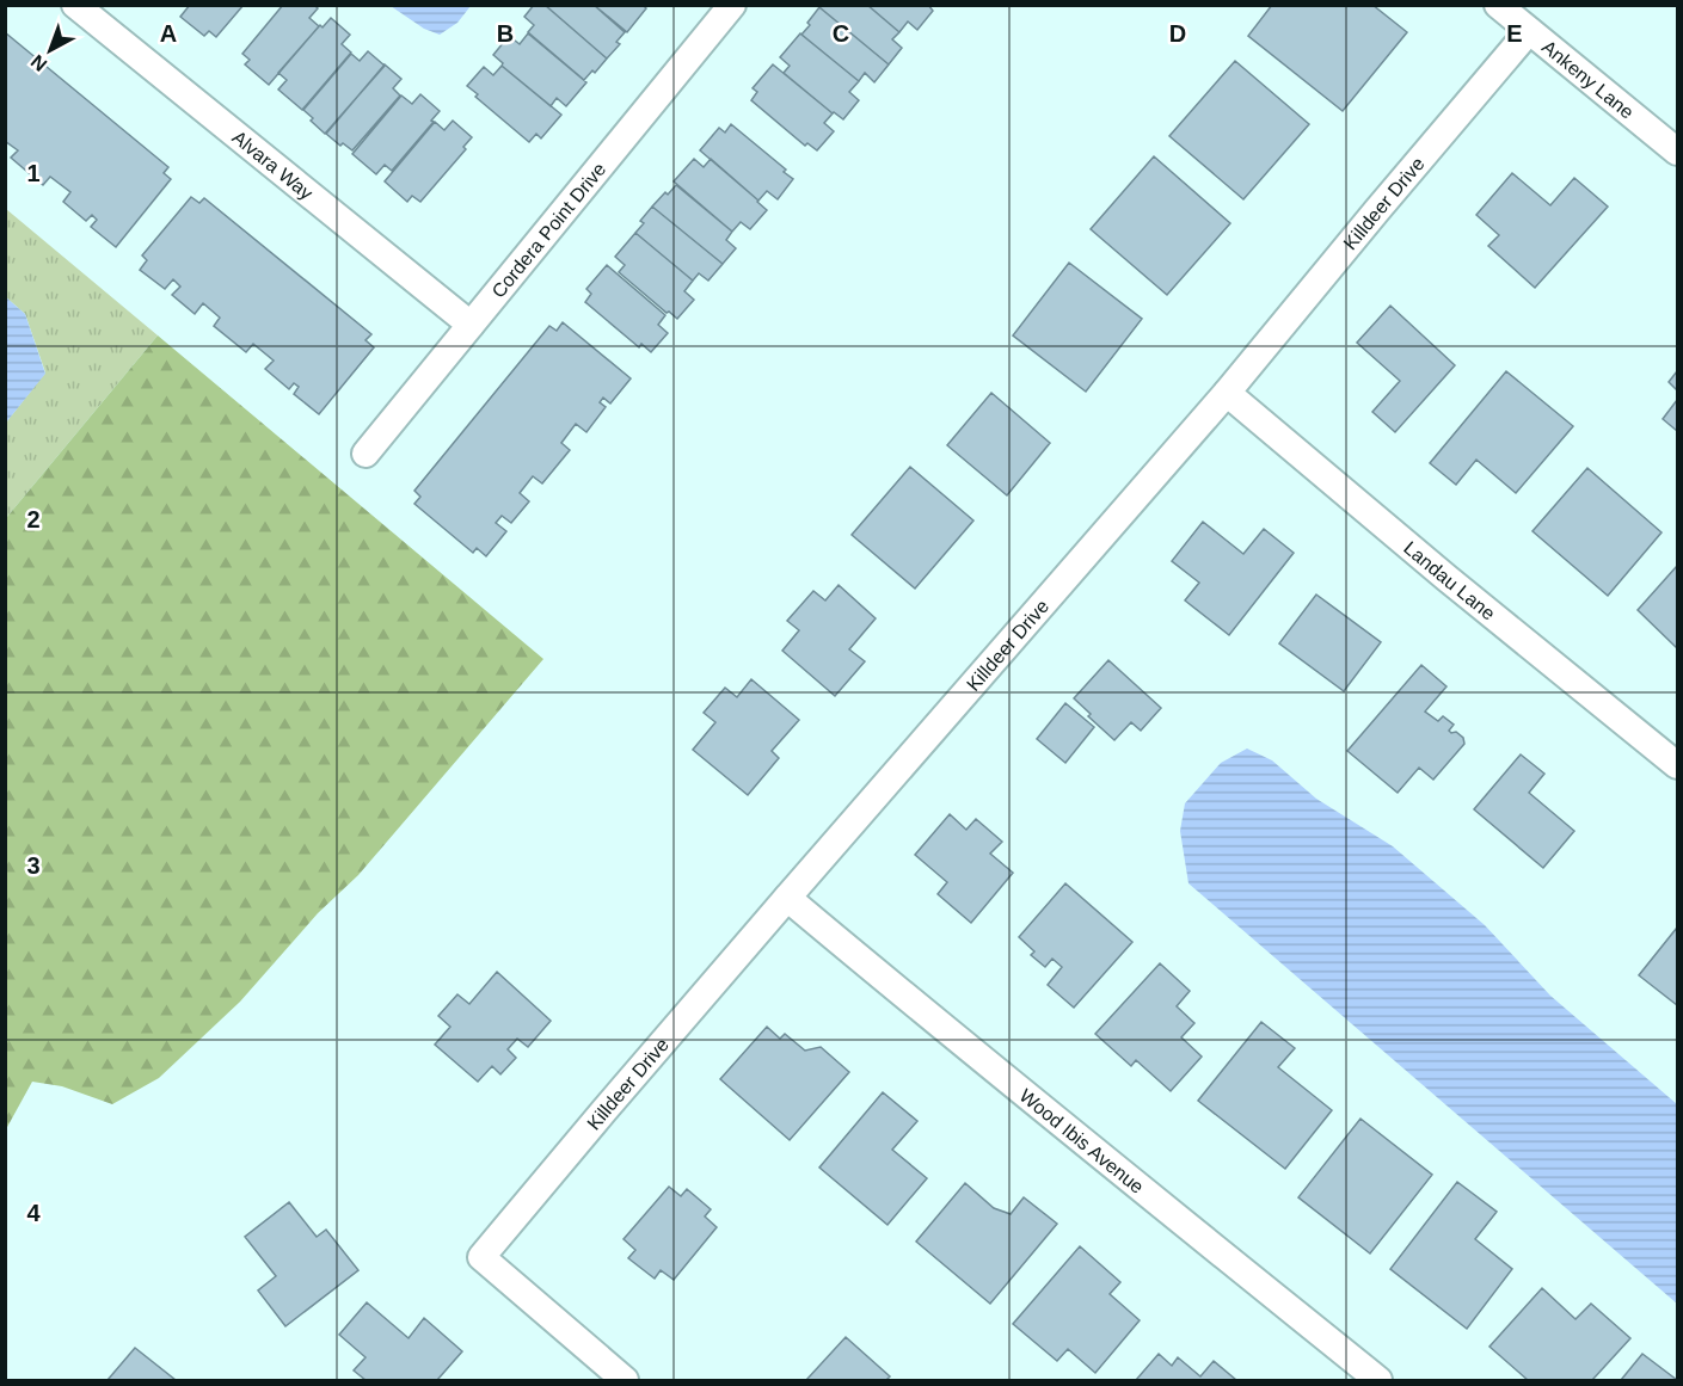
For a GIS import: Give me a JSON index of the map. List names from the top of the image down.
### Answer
{
  "streets": {
    "street": [
      "Ankeny Lane",
      "Alvara Way",
      "Killdeer Drive",
      "Cordera Point Drive",
      "Landau Lane",
      "Wood Ibis Avenue"
    ]
  },
  "crossings": [
    ["Ankeny Lane", "Killdeer Drive"],
    ["Alvara Way", "Cordera Point Drive"],
    ["Killdeer Drive", "Landau Lane"],
    ["Killdeer Drive", "Wood Ibis Avenue"]
  ],
  "north": "bottom left",
  "grid": {
    "columns": [
      "A",
      "B",
      "C",
      "D",
      "E"
    ],
    "rows": [
      "1",
      "2",
      "3",
      "4"
    ]
  }
}
